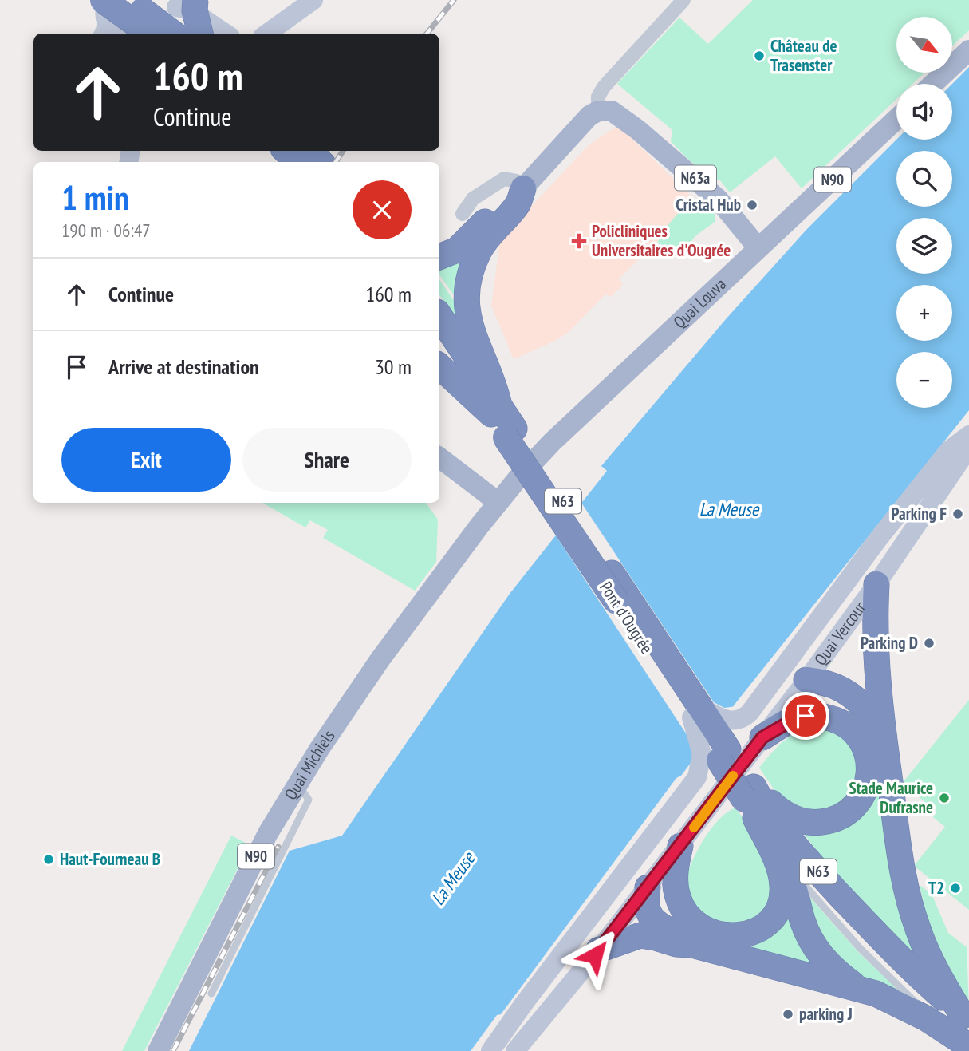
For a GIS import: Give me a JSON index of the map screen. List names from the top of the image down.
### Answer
{
  "streets": {
    "highway": ["N63", "Pont d'Ougrée"],
    "main road": [
      "N63a",
      "N90",
      "Quai Louva",
      "Quai Vercour",
      "Quai Michiels"
    ]
  },
  "crossings": [
    ["N63a", "Quai Louva"],
    ["Quai Louva", "Quai Michiels"],
    ["N63", "Pont d'Ougrée"]
  ],
  "water": ["La Meuse"],
  "places": {
    "other": [
      "Château de Trasenster",
      "Cristal Hub",
      "Parking F",
      "Parking D",
      "Stade Maurice Dufrasne",
      "Haut-Fourneau B",
      "T2",
      "parking J"
    ],
    "health": ["Policliniques Universitaires d'Ougrée"]
  },
  "north": "bottom right",
  "page": {
    "map_buttons": ["+", "−"],
    "turn": ["160 m", "Continue"],
    "heading": ["1 min", "190 m · 06:47"],
    "list": [
      {
        "name": "Continue",
        "value": "160 m"
      },
      {
        "name": "Arrive at destination",
        "value": "30 m"
      }
    ],
    "buttons": ["Exit", "Share"]
  }
}
